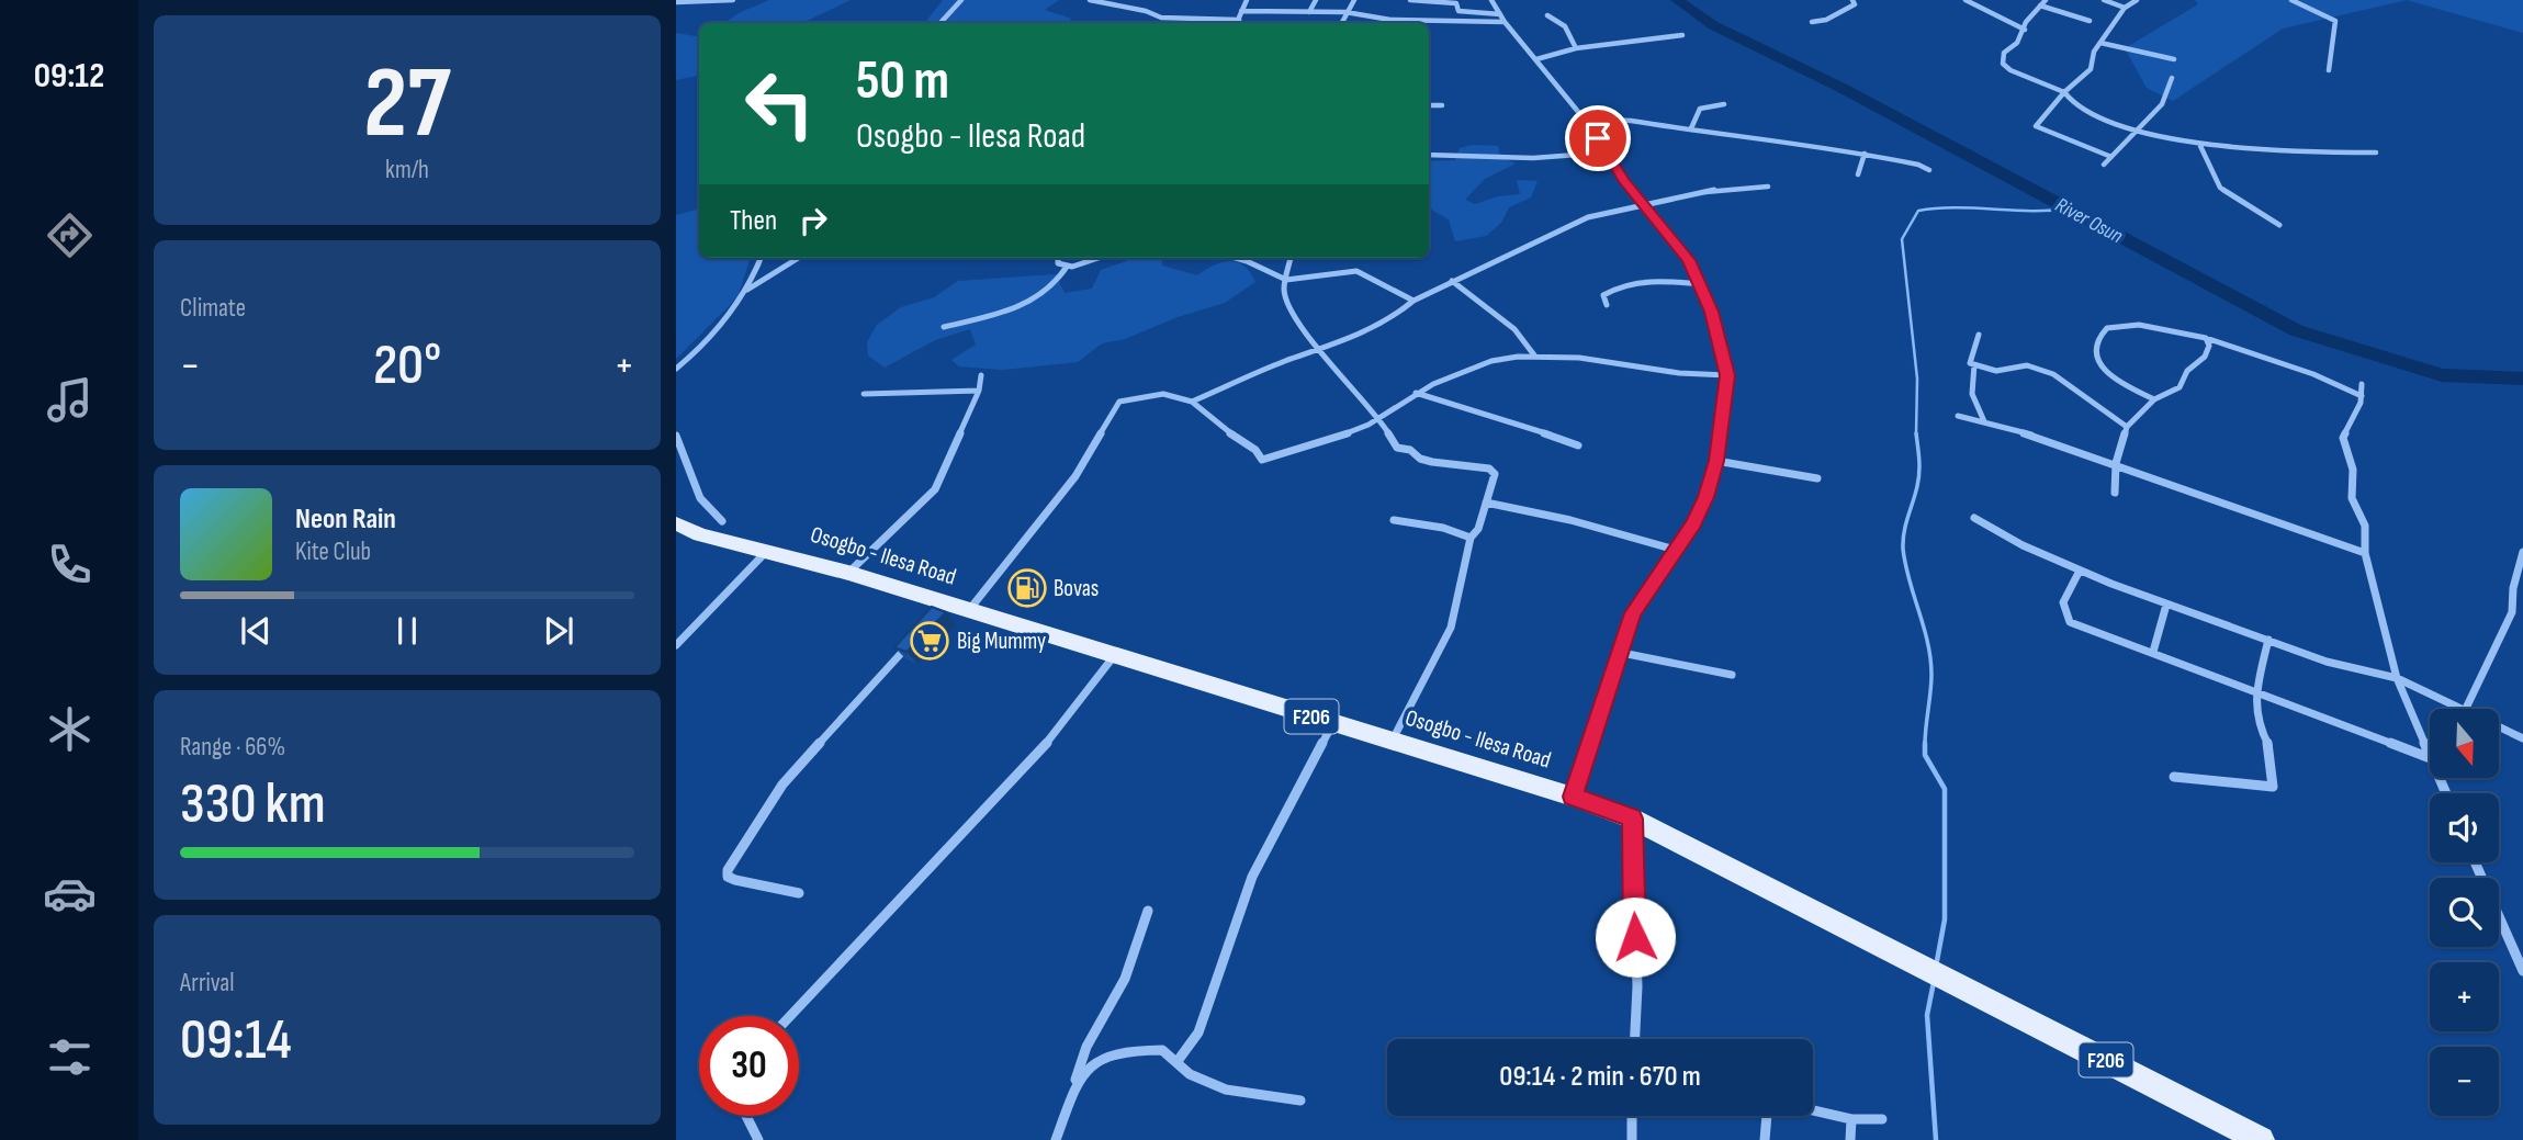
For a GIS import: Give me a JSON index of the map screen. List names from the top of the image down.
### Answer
{
  "streets": {
    "main road": ["Osogbo - Ilesa Road", "F206"]
  },
  "water": ["River Osun"],
  "places": {
    "fuel station": ["Bovas"],
    "supermarket": ["Big Mummy"]
  },
  "north": "bottom",
  "page": {
    "tabs": "09:12",
    "tile": [
      ["27", "km/h"],
      "Climate",
      ["Range · 66%", "330 km"],
      ["Arrival", "09:14"]
    ],
    "turn": ["50 m", "Osogbo - Ilesa Road"],
    "then": "Then",
    "heat": ["−", "20°", "+"],
    "song": ["Neon Rain", "Kite Club"],
    "map_buttons": ["+", "−"],
    "limit": "30",
    "trip": "09:14 · 2 min · 670 m"
  }
}
